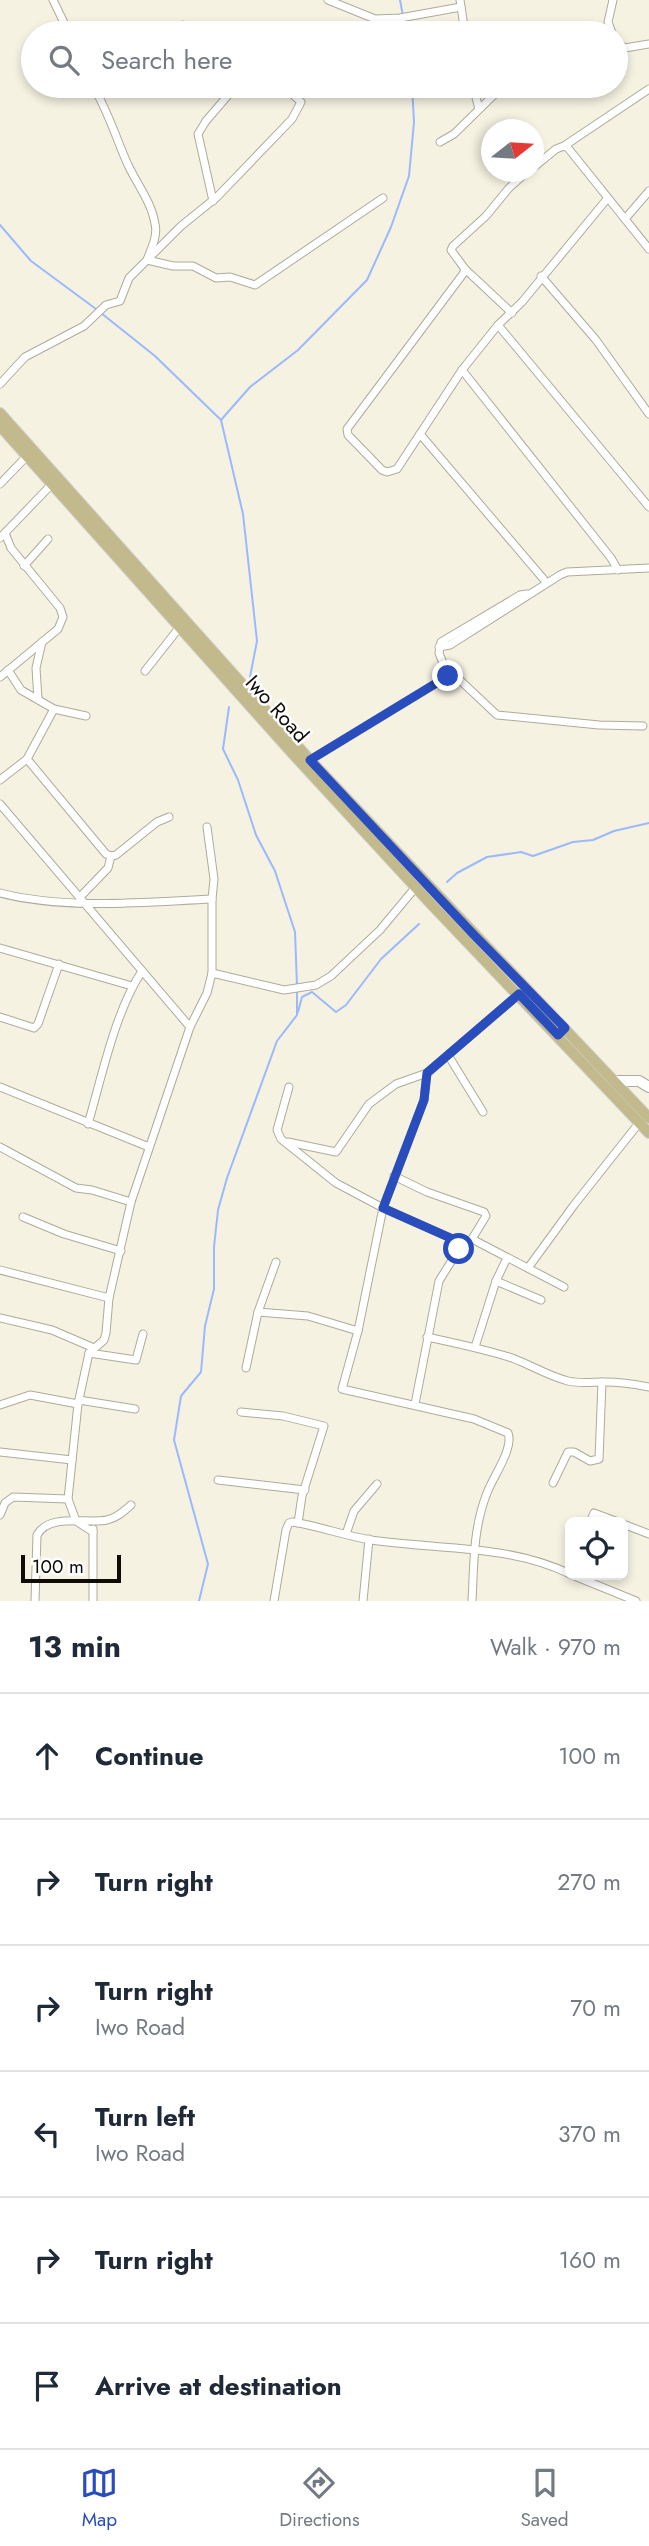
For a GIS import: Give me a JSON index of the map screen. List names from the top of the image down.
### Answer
{
  "streets": {
    "main road": ["Iwo Road"]
  },
  "scale_bar": "100 m",
  "north": "right",
  "page": {
    "search": "Search here",
    "scale": "100 m",
    "heading": ["13 min", "Walk · 970 m"],
    "list": [
      ["Continue", "100 m"],
      ["Turn right", "270 m"],
      ["Turn right", "Iwo Road", "70 m"],
      ["Turn left", "Iwo Road", "370 m"],
      ["Turn right", "160 m"],
      "Arrive at destination"
    ],
    "nav": ["Map", "Directions", "Saved"]
  }
}
